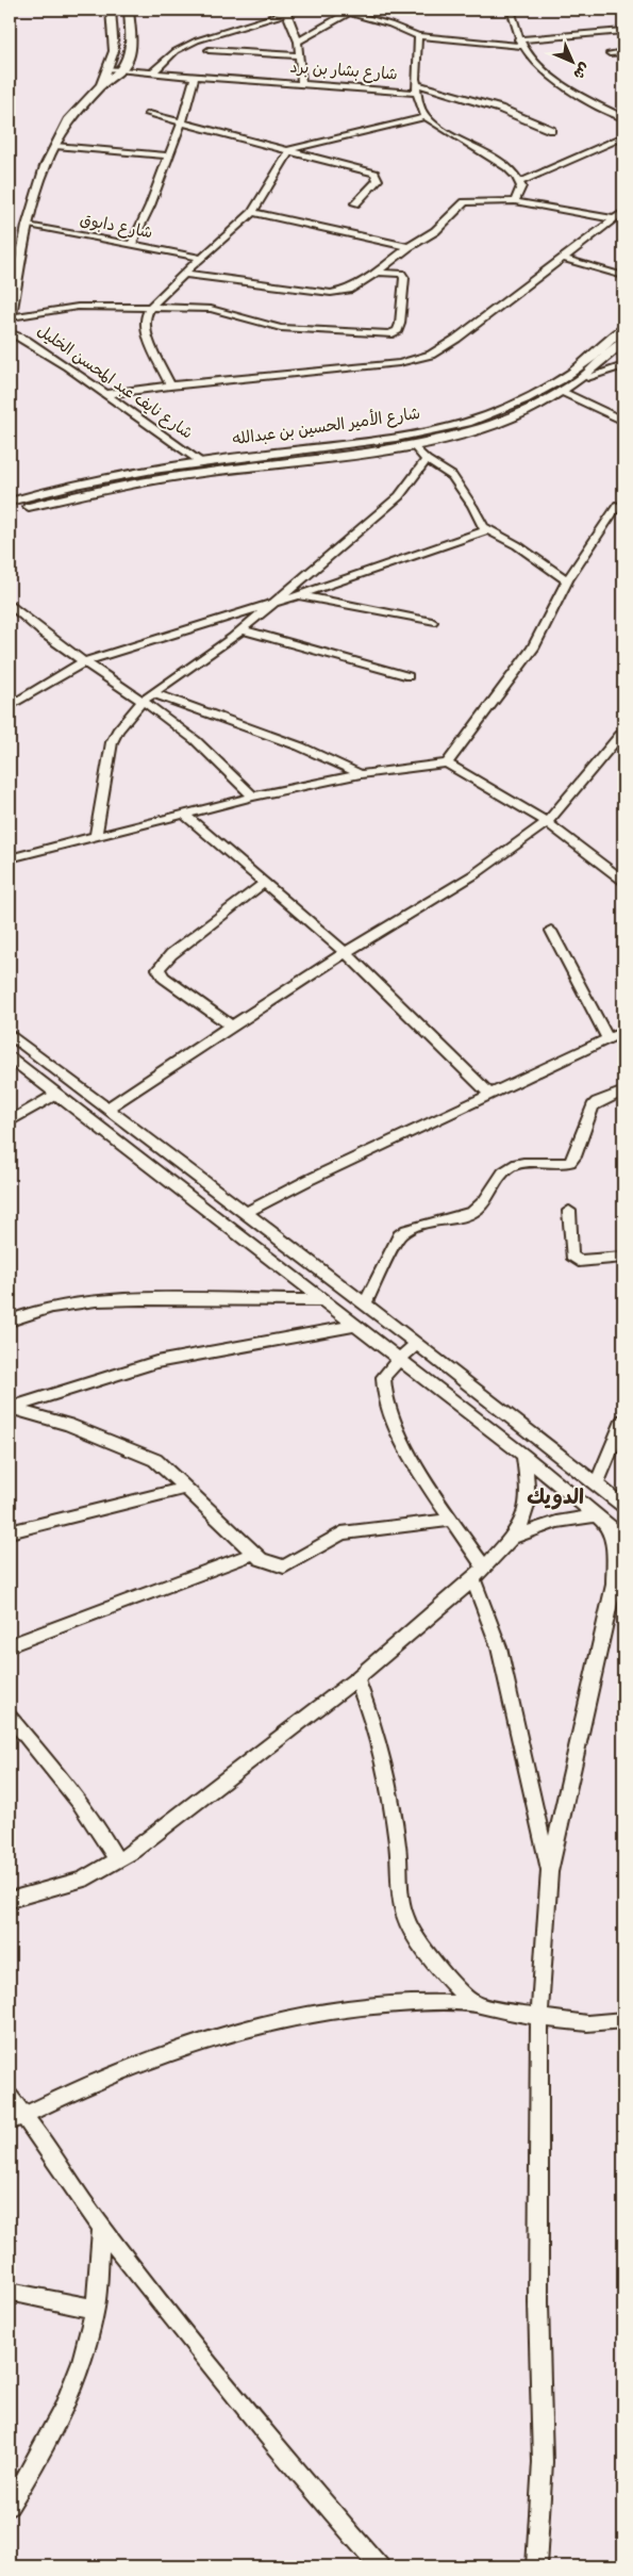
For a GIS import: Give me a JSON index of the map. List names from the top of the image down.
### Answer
{
  "streets": {
    "street": [
      "شارع بشار بن برد",
      "شارع دابوق",
      "شارع نايف عبد المحسن الخليل",
      "شارع الأمير الحسين بن عبدالله"
    ]
  },
  "crossings": [
    ["شارع نايف عبد المحسن الخليل", "شارع الأمير الحسين بن عبدالله"]
  ],
  "districts": ["الدويك"],
  "north": "bottom right"
}
